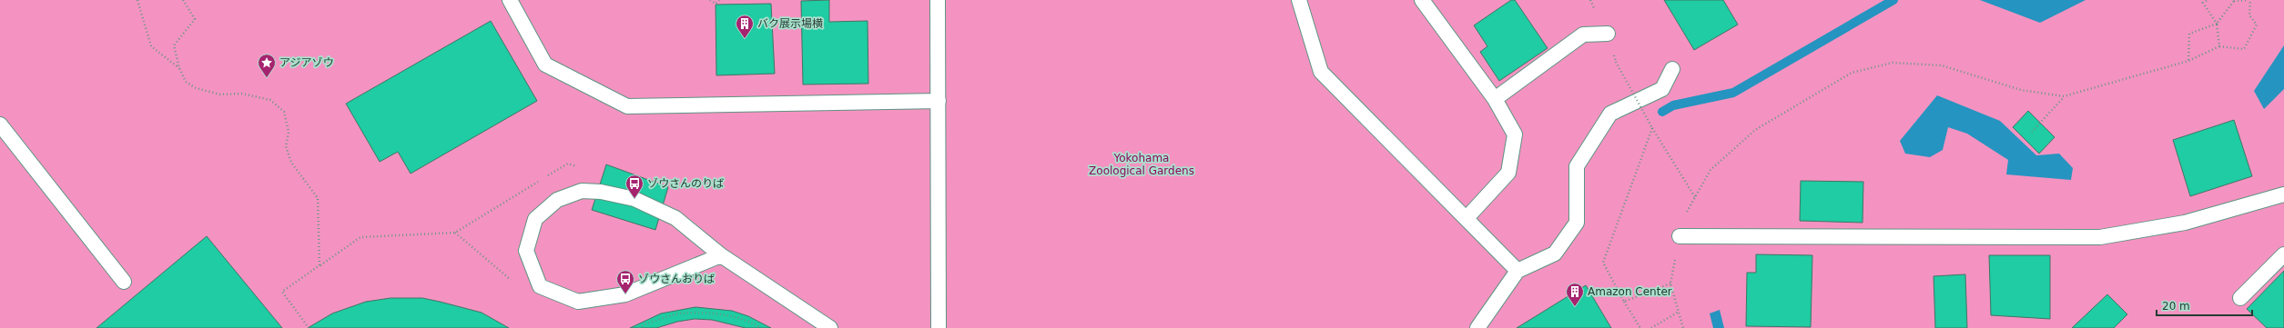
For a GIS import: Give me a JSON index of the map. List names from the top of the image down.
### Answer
{
  "parks": ["Yokohama Zoological Gardens"],
  "places": {
    "building": ["バク展示場横", "Amazon Center"],
    "place": ["アジアゾウ"],
    "bus stop": ["ゾウさんのりば", "ゾウさんおりば"]
  },
  "scale_bar": "20 m"
}
